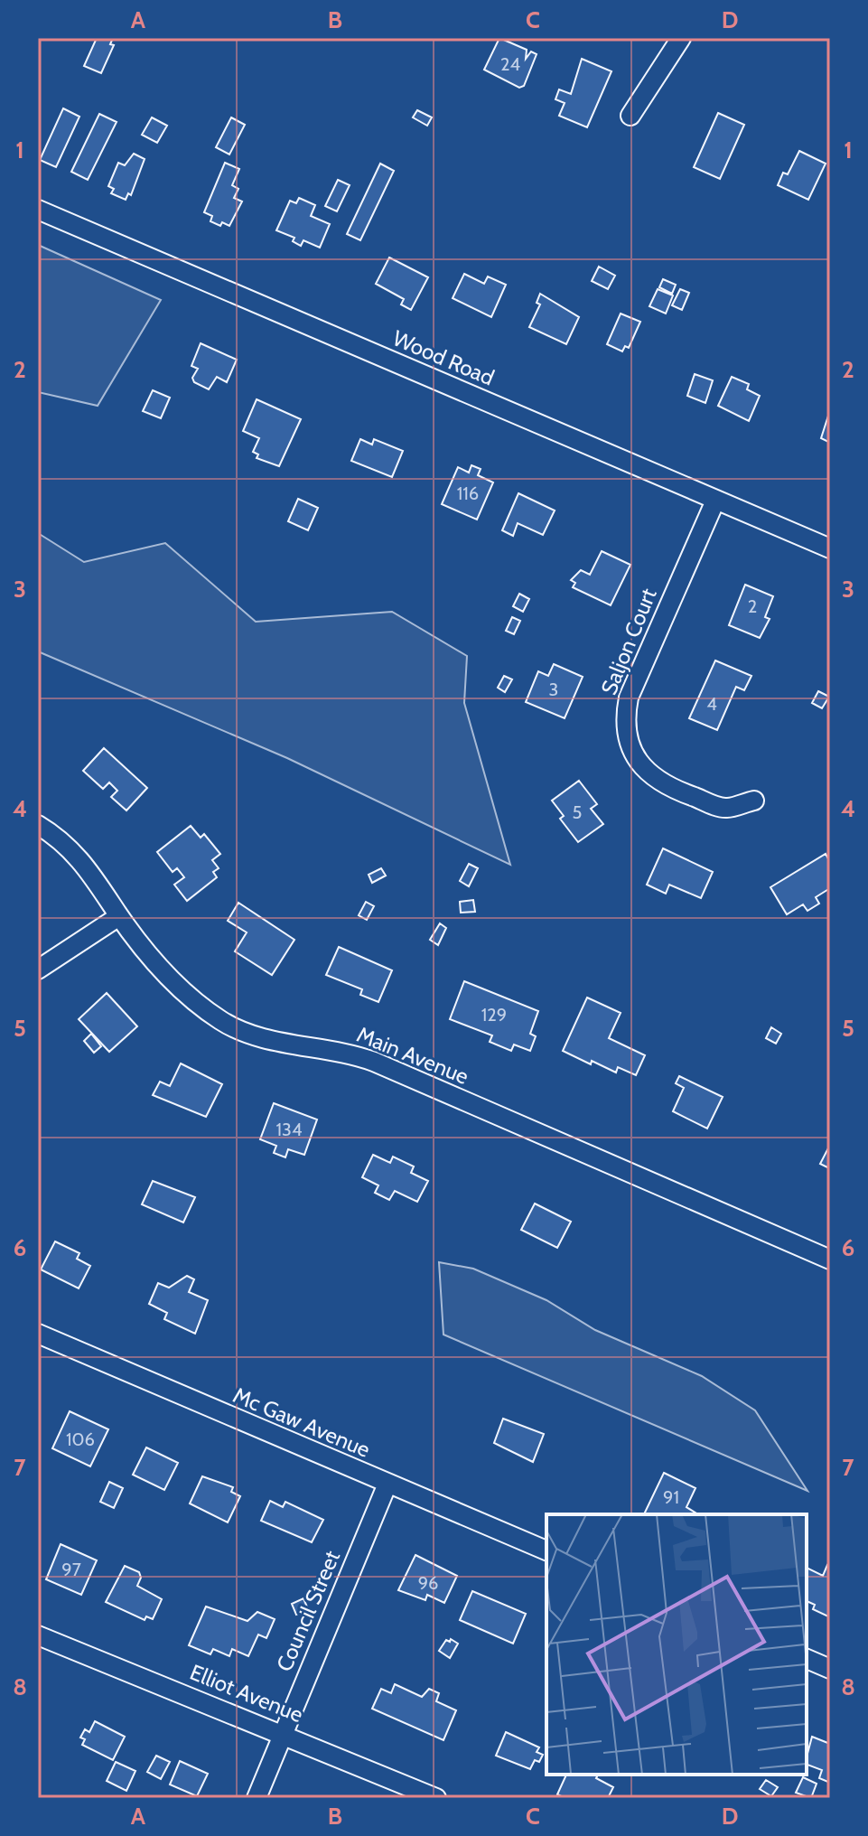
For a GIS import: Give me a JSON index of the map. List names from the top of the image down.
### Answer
{
  "streets": {
    "street": [
      "Wood Road",
      "Saljon Court",
      "Main Avenue",
      "Mc Gaw Avenue",
      "Council Street",
      "Elliot Avenue"
    ]
  },
  "crossings": [
    ["Wood Road", "Saljon Court"],
    ["Mc Gaw Avenue", "Council Street"],
    ["Council Street", "Elliot Avenue"]
  ],
  "house_numbers": [
    "24",
    "116",
    "2",
    "3",
    "4",
    "5",
    "129",
    "134",
    "106",
    "91",
    "97",
    "96"
  ],
  "grid": {
    "columns": [
      "A",
      "B",
      "C",
      "D"
    ],
    "rows": [
      "1",
      "2",
      "3",
      "4",
      "5",
      "6",
      "7",
      "8"
    ]
  }
}
